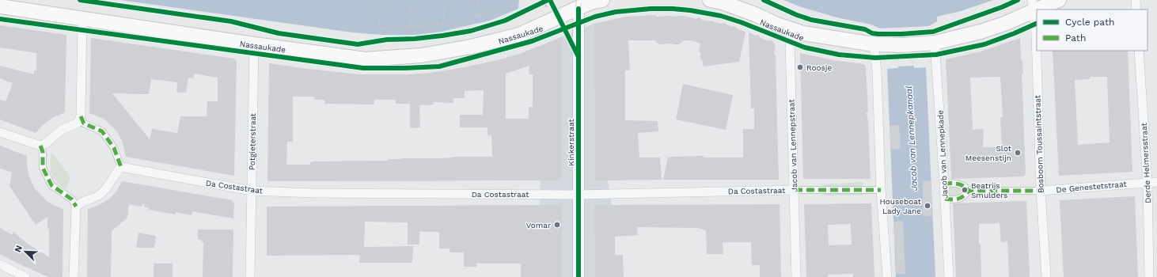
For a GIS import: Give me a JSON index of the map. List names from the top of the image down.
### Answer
{
  "streets": {
    "main road": ["Nassaukade"],
    "street": [
      "Potgieterstraat",
      "Kinkerstraat",
      "Bosboom Toussaintstraat",
      "Jacob van Lennepstraat",
      "Jacob van Lennepkade",
      "Derde Helmersstraat",
      "Da Costastraat",
      "De Genestetstraat"
    ]
  },
  "crossings": [
    ["Nassaukade", "Potgieterstraat"],
    ["Nassaukade", "Kinkerstraat"],
    ["Nassaukade", "Bosboom Toussaintstraat"],
    ["Nassaukade", "Jacob van Lennepstraat"],
    ["Nassaukade", "Jacob van Lennepkade"],
    ["Potgieterstraat", "Da Costastraat"],
    ["Kinkerstraat", "Da Costastraat"],
    ["Bosboom Toussaintstraat", "De Genestetstraat"],
    ["Jacob van Lennepstraat", "Da Costastraat"],
    ["Jacob van Lennepkade", "De Genestetstraat"],
    ["Derde Helmersstraat", "De Genestetstraat"]
  ],
  "water": ["Jacob van Lennepkanaal"],
  "places": [
    "Roosje",
    "Slot Meesenstijn",
    "Beatrijs Smulders",
    "Houseboat Lady Jane",
    "Vomar"
  ],
  "legend": ["Cycle path", "Path"],
  "north": "top left"
}
